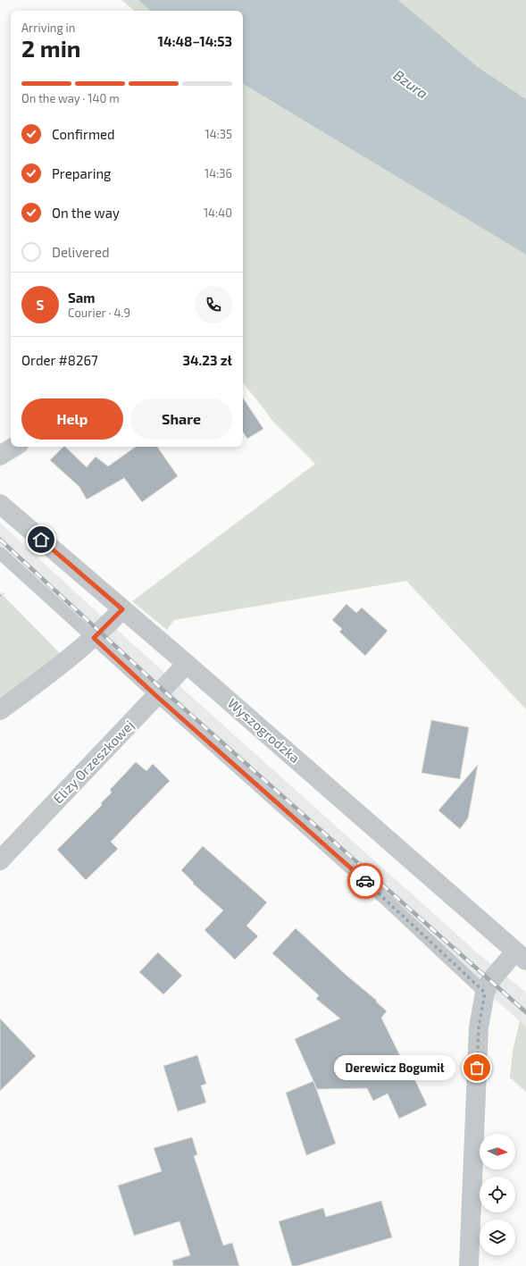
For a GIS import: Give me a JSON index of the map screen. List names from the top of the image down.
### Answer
{
  "streets": {
    "street": ["Wyszogrodzka", "Elizy Orzeszkowej"]
  },
  "crossings": [
    ["Wyszogrodzka", "Elizy Orzeszkowej"]
  ],
  "water": ["Bzura"],
  "places": ["Derewicz Bogumił"],
  "north": "right",
  "page": {
    "heading": ["2 min", "Arriving in", "14:48–14:53"],
    "panel": [
      "Sam",
      "Courier · 4.9",
      "Order #8267",
      "34.23 zł"
    ],
    "bar": "On the way · 140 m",
    "list": [
      ["Confirmed", "14:35"],
      ["Preparing", "14:36"],
      ["On the way", "14:40"],
      "Delivered"
    ],
    "round": "S",
    "buttons": ["Help", "Share"],
    "bubble": "Derewicz Bogumił"
  }
}
